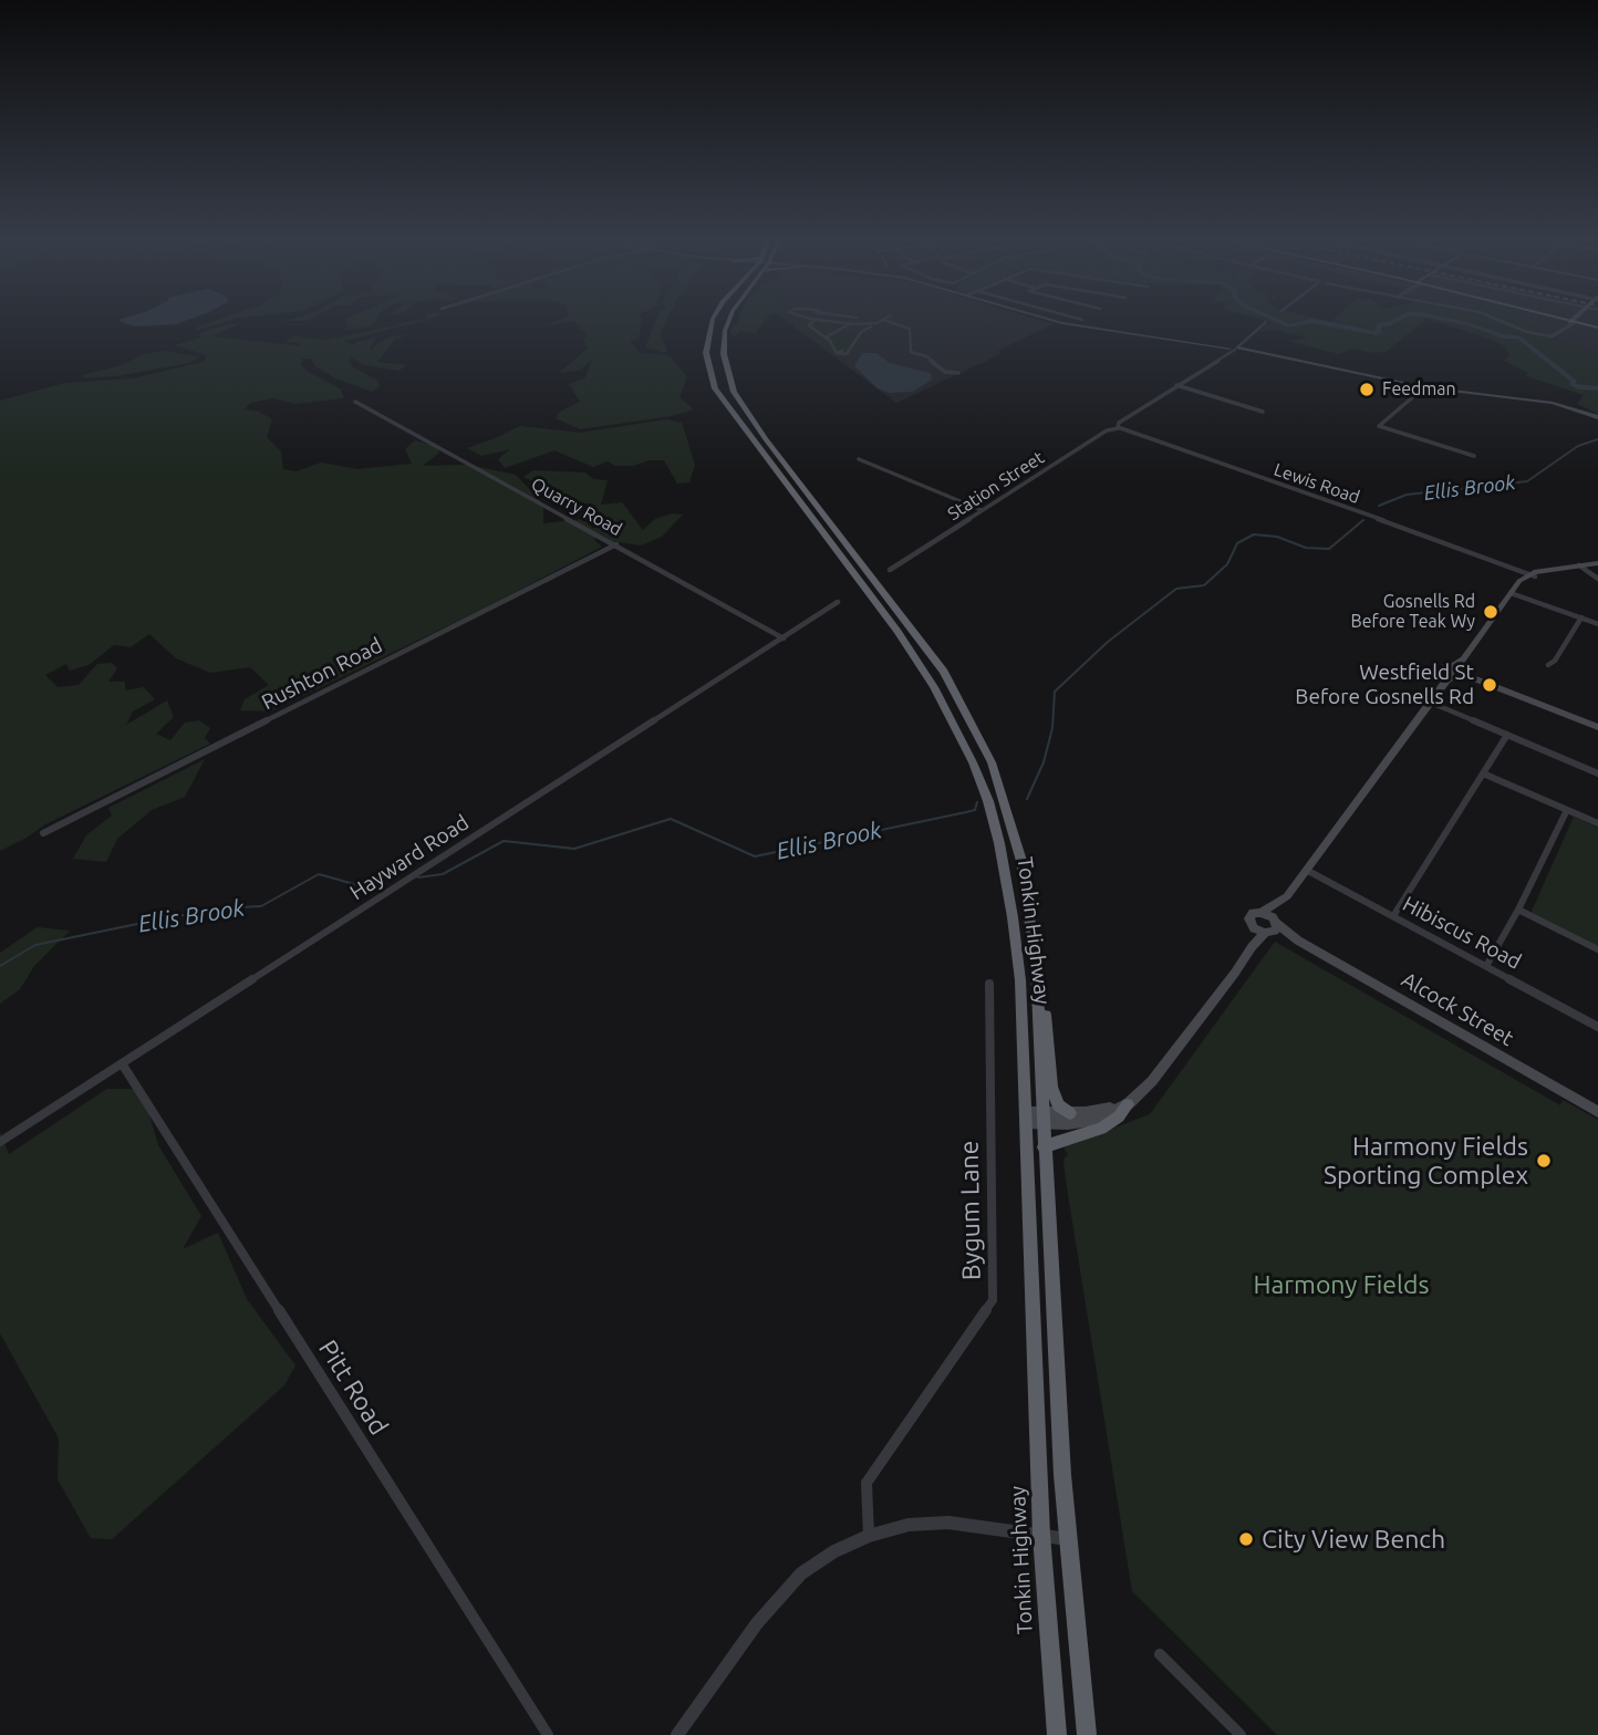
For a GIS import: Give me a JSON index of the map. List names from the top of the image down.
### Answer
{
  "streets": {
    "highway": ["Tonkin Highway"],
    "main road": ["Alcock Street"],
    "street": [
      "Lewis Road",
      "Station Street",
      "Quarry Road",
      "Rushton Road",
      "Hayward Road",
      "Hibiscus Road",
      "Bygum Lane",
      "Pitt Road"
    ]
  },
  "crossings": [
    ["Lewis Road", "Station Street"],
    ["Quarry Road", "Rushton Road"],
    ["Quarry Road", "Hayward Road"],
    ["Hayward Road", "Pitt Road"]
  ],
  "water": ["Ellis Brook"],
  "parks": ["Harmony Fields"],
  "places": [
    "Feedman",
    "Gosnells Rd Before Teak Wy",
    "Westfield St Before Gosnells Rd",
    "Harmony Fields Sporting Complex",
    "City View Bench"
  ]
}
